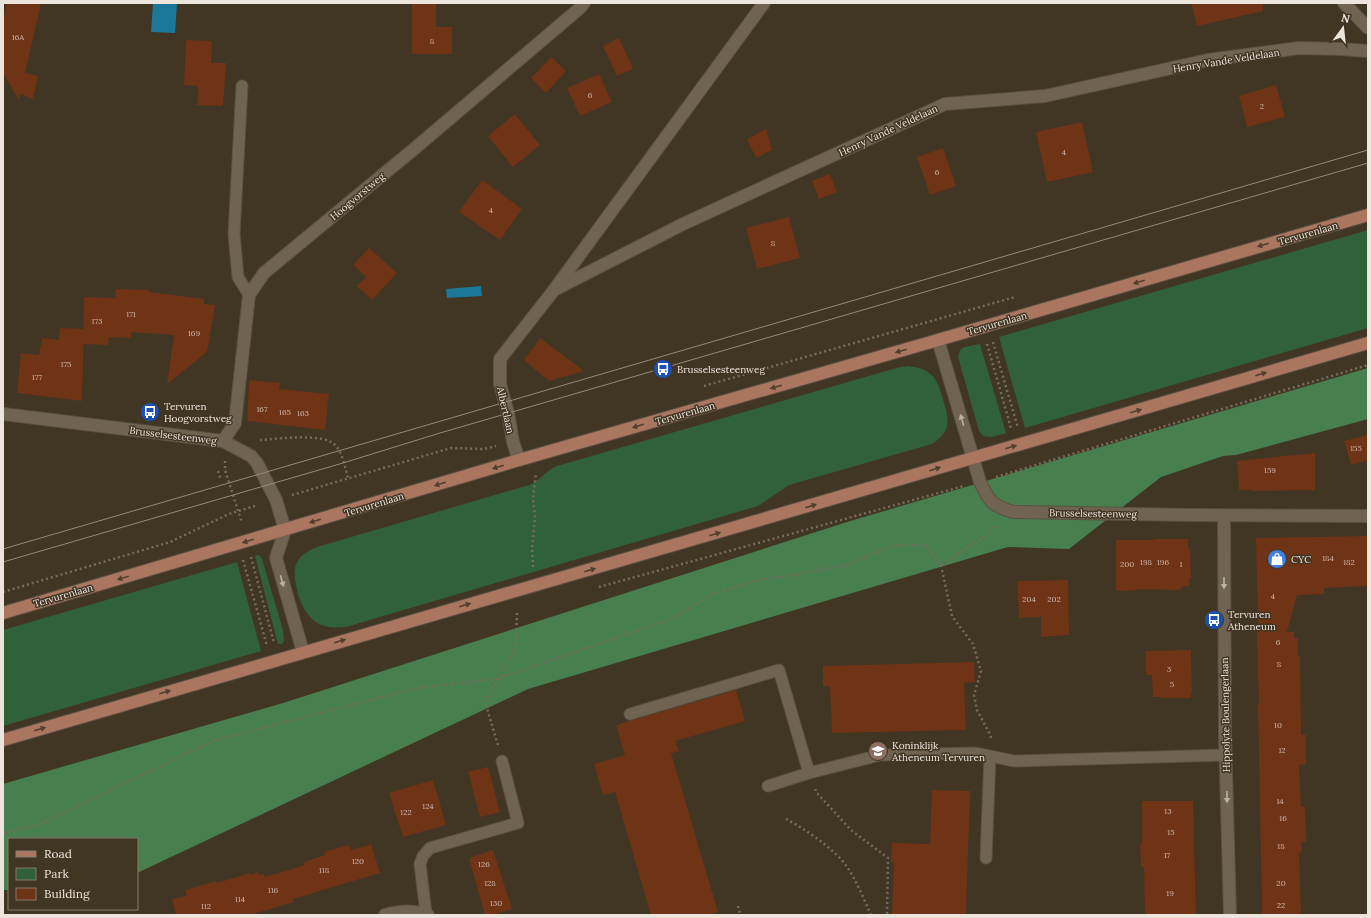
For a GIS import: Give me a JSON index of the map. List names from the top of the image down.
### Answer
{
  "streets": {
    "main road": ["Tervurenlaan"],
    "street": [
      "Henry Vande Veldelaan",
      "Hoogvorstweg",
      "Albertlaan",
      "Brusselsesteenweg",
      "Hippolyte Boulengerlaan"
    ]
  },
  "crossings": [
    ["Henry Vande Veldelaan", "Albertlaan"],
    ["Hoogvorstweg", "Brusselsesteenweg"],
    ["Tervurenlaan", "Albertlaan"],
    ["Tervurenlaan", "Brusselsesteenweg"],
    ["Brusselsesteenweg", "Hippolyte Boulengerlaan"]
  ],
  "one_way": ["Tervurenlaan", "Hippolyte Boulengerlaan"],
  "places": {
    "bus stop": ["Brusselsesteenweg", "Tervuren Hoogvorstweg", "Tervuren Atheneum"],
    "shop": ["CYC"],
    "school or university": ["Koninklijk Atheneum Tervuren"]
  },
  "house_numbers": [
    "16A",
    "8",
    "6",
    "2",
    "4",
    "6",
    "4",
    "8",
    "171",
    "173",
    "169",
    "175",
    "177",
    "167",
    "165",
    "163",
    "155",
    "159",
    "184",
    "198",
    "196",
    "182",
    "200",
    "1",
    "4",
    "204",
    "202",
    "6",
    "8",
    "3",
    "5",
    "10",
    "12",
    "14",
    "124",
    "13",
    "122",
    "16",
    "15",
    "18",
    "17",
    "120",
    "126",
    "118",
    "128",
    "20",
    "116",
    "19",
    "114",
    "130",
    "22",
    "112"
  ],
  "legend": ["Road", "Park", "Building"],
  "north": "top"
}
